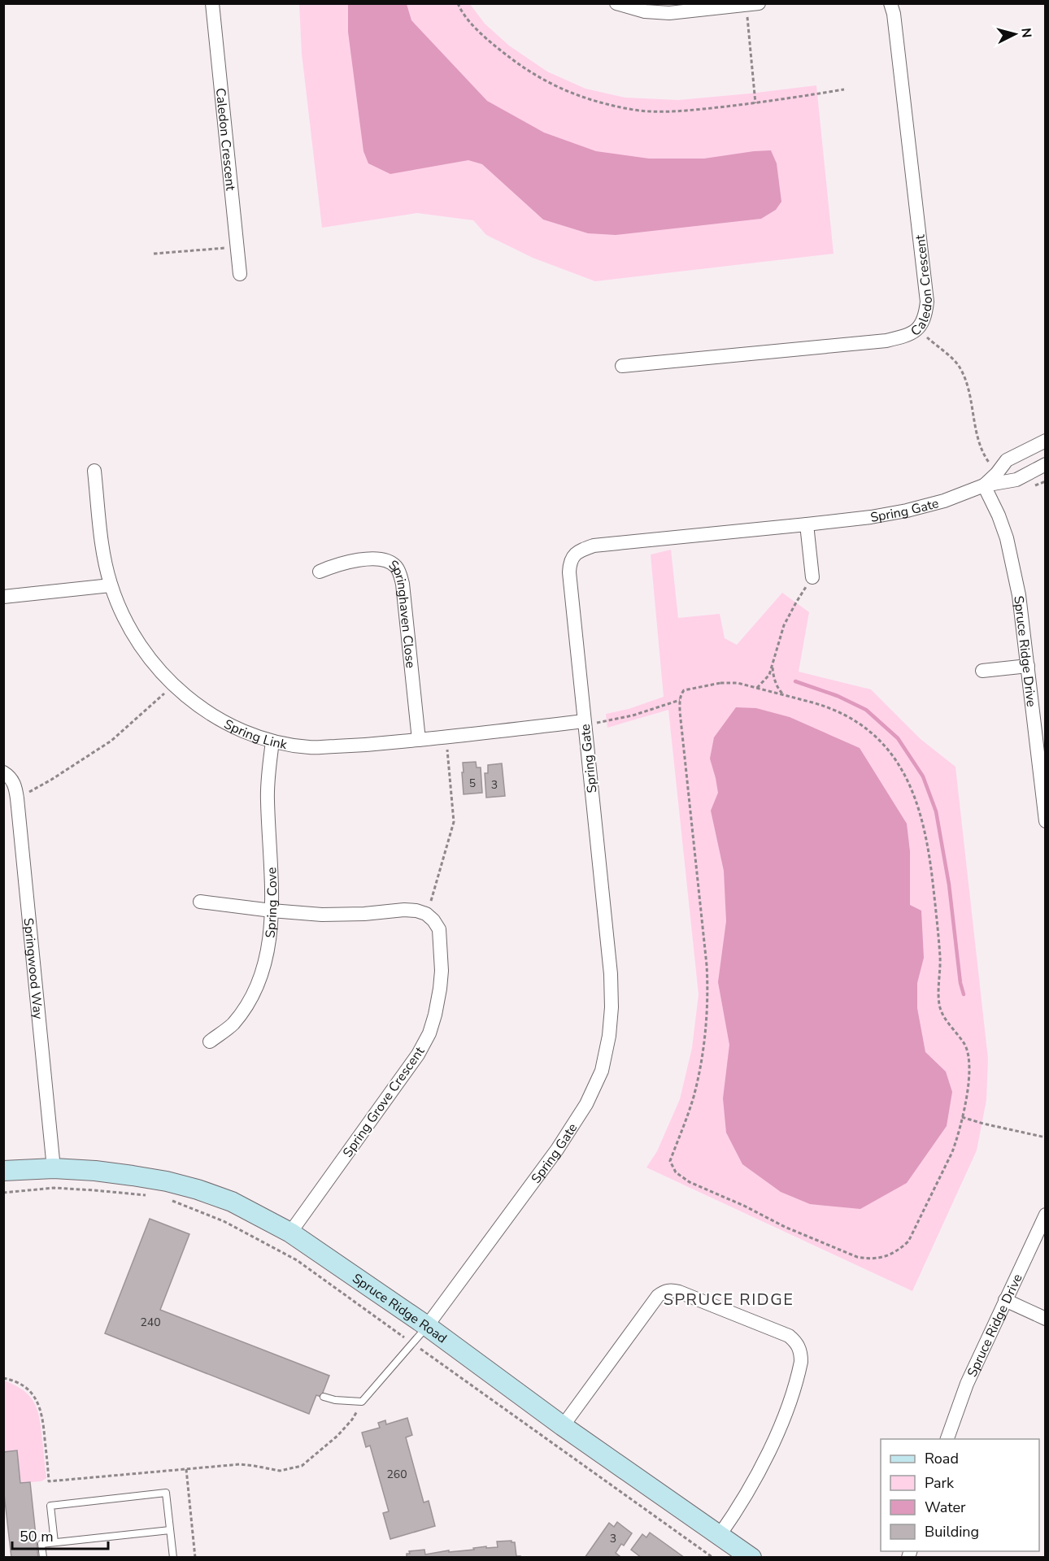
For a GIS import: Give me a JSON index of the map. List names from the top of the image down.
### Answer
{
  "streets": {
    "street": [
      "Caledon Crescent",
      "Spring Gate",
      "Springhaven Close",
      "Spruce Ridge Drive",
      "Spring Link",
      "Spring Cove",
      "Springwood Way",
      "Spring Grove Crescent",
      "Spruce Ridge Road"
    ]
  },
  "crossings": [
    ["Spring Gate", "Spruce Ridge Drive"],
    ["Spring Gate", "Spring Link"],
    ["Spring Gate", "Spruce Ridge Road"],
    ["Springhaven Close", "Spring Link"],
    ["Spring Link", "Spring Cove"],
    ["Springwood Way", "Spruce Ridge Road"],
    ["Spring Grove Crescent", "Spruce Ridge Road"]
  ],
  "districts": ["SPRUCE RIDGE"],
  "house_numbers": [
    "5",
    "3",
    "240",
    "260",
    "3"
  ],
  "legend": [
    "Road",
    "Park",
    "Water",
    "Building"
  ],
  "scale_bar": "50 m",
  "north": "right"
}
